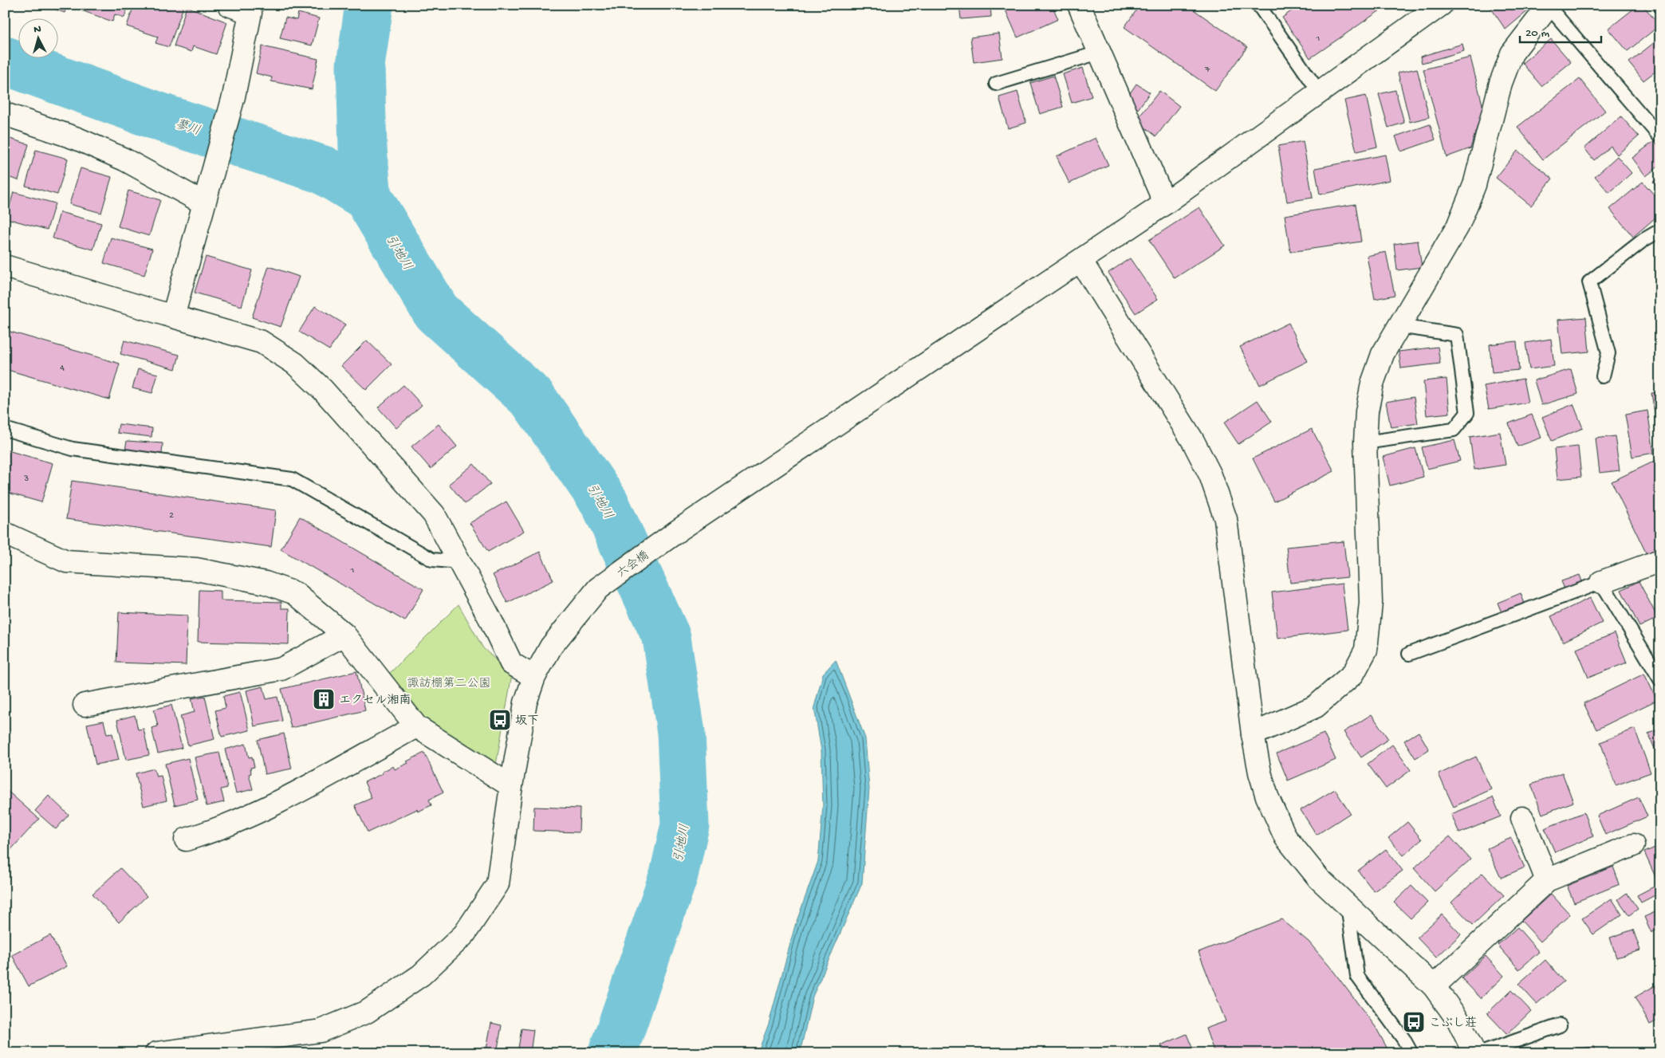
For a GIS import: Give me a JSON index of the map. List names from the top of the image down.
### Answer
{
  "streets": {
    "street": ["六会橋"]
  },
  "water": ["蓼川", "引地川"],
  "parks": ["諏訪棚第二公園"],
  "places": {
    "building": ["エクセル湘南"],
    "bus stop": ["坂下", "こぶし荘"]
  },
  "house_numbers": [
    "1",
    "7",
    "4",
    "3",
    "2",
    "1"
  ],
  "scale_bar": "20 m",
  "north": "top"
}
